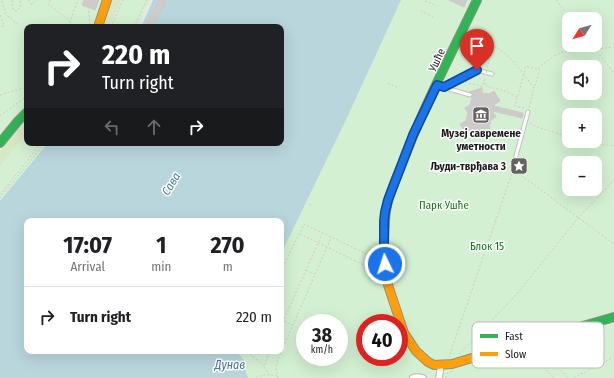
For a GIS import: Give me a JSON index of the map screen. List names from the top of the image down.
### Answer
{
  "streets": {
    "street": ["Ушће"]
  },
  "water": ["Сава", "Дунав"],
  "parks": ["Парк Ушће", "Блок 15"],
  "places": {
    "museum": ["Музеј савремене уметности"],
    "place": ["Људи-тврђава 3"]
  },
  "legend": ["Fast", "Slow"],
  "north": "bottom left",
  "page": {
    "map_buttons": ["+", "−"],
    "turn": ["220 m", "Turn right"],
    "eta": [
      "17:07",
      "Arrival",
      "1",
      "min",
      "270",
      "m"
    ],
    "list": [
      {
        "name": "Turn right",
        "value": "220 m"
      }
    ],
    "speed": "38 km/h",
    "limit": "40"
  }
}
